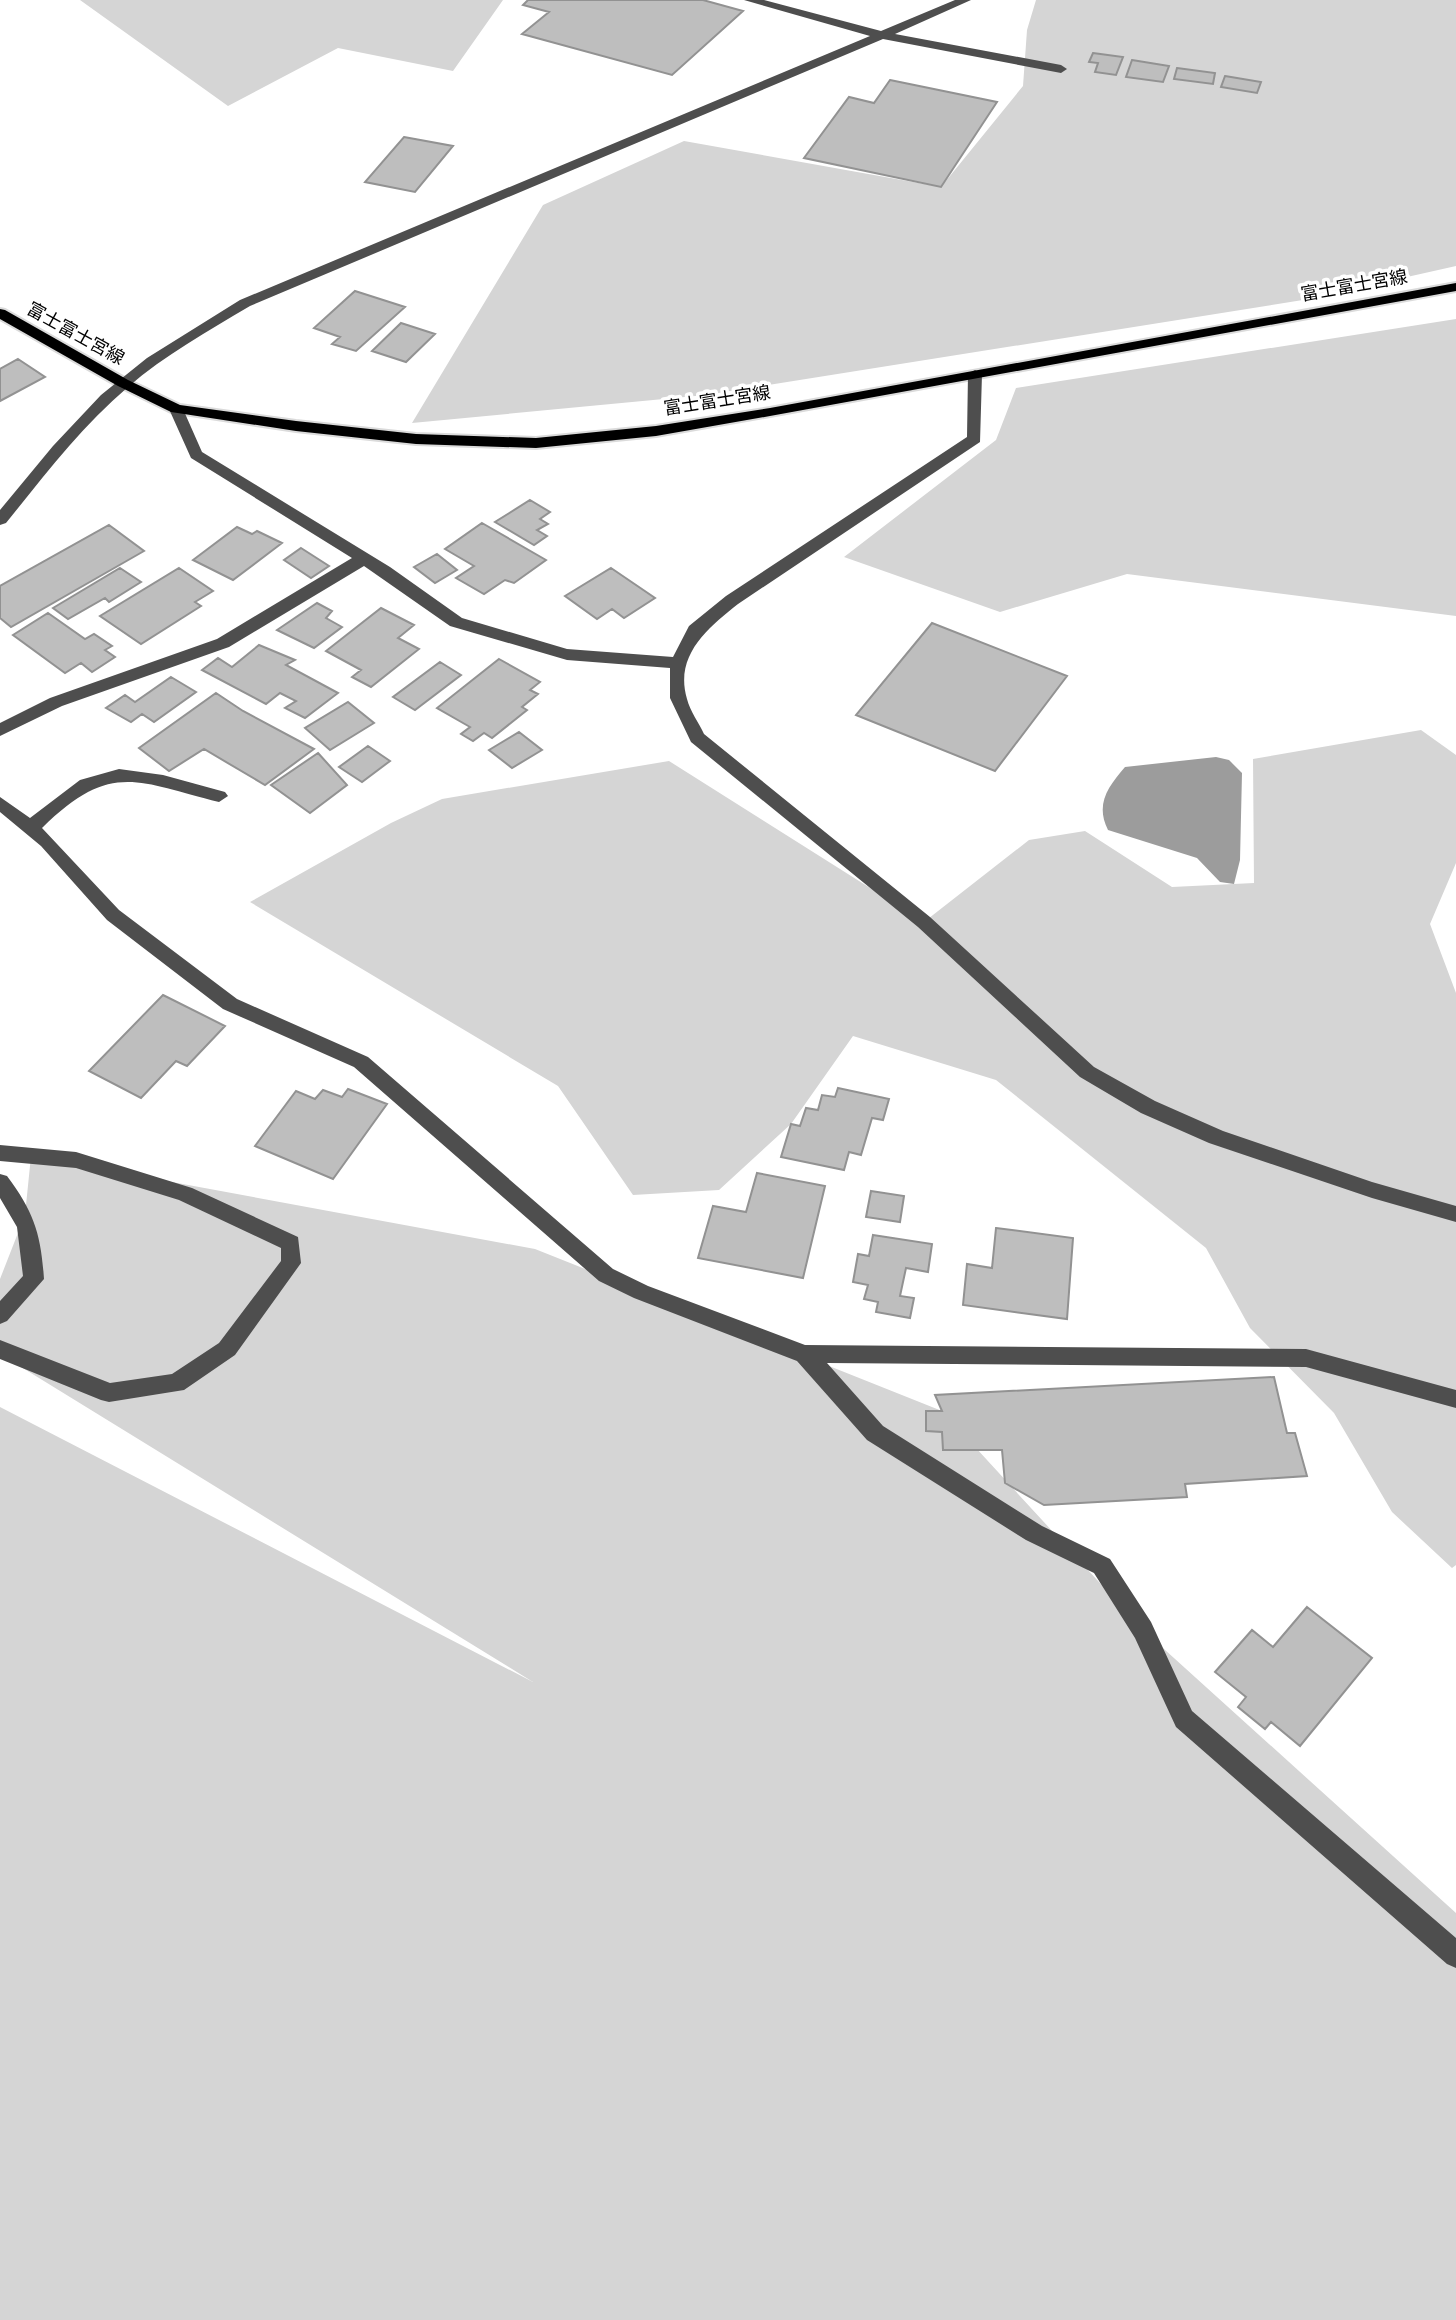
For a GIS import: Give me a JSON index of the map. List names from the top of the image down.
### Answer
{
  "streets": {
    "main road": ["富士富士宮線"]
  }
}
